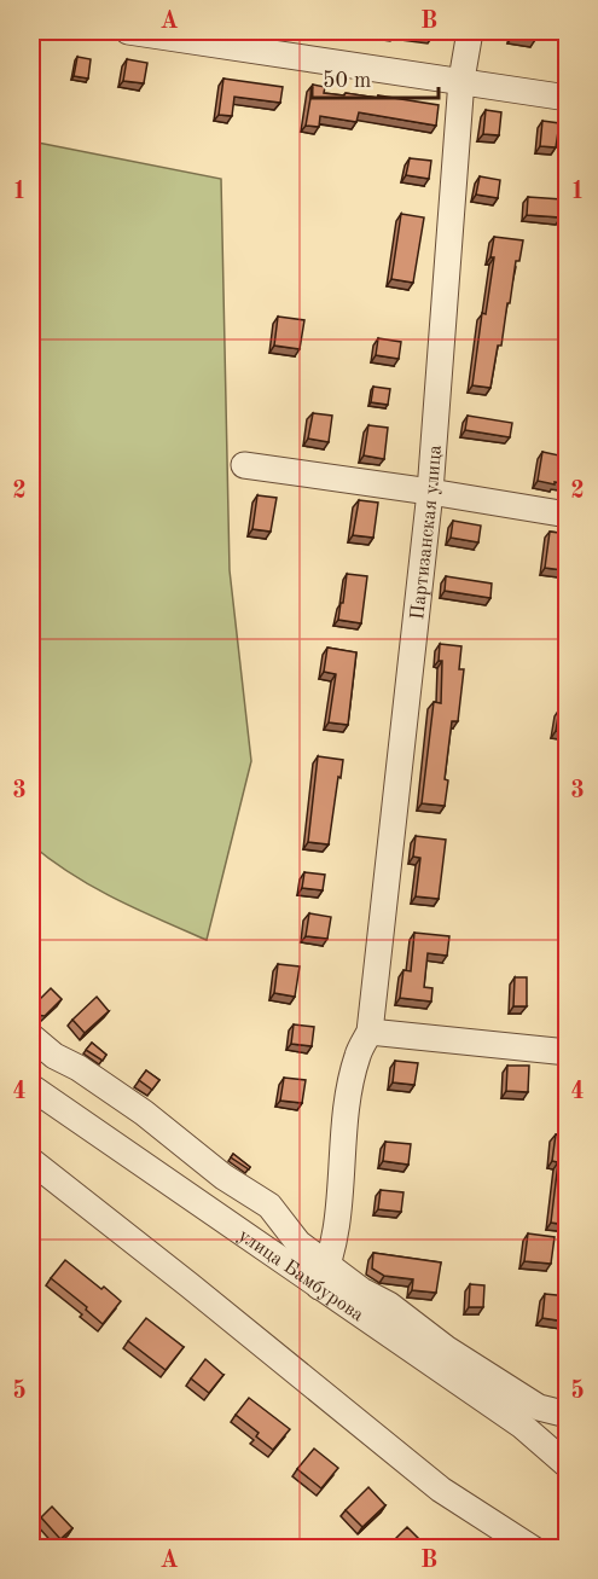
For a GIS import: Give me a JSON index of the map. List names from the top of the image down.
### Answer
{
  "streets": {
    "street": ["Партизанская улица", "улица Бамбурова"]
  },
  "crossings": [
    ["Партизанская улица", "улица Бамбурова"]
  ],
  "scale_bar": "50 m",
  "grid": {
    "columns": ["A", "B"],
    "rows": [
      "1",
      "2",
      "3",
      "4",
      "5"
    ]
  }
}
